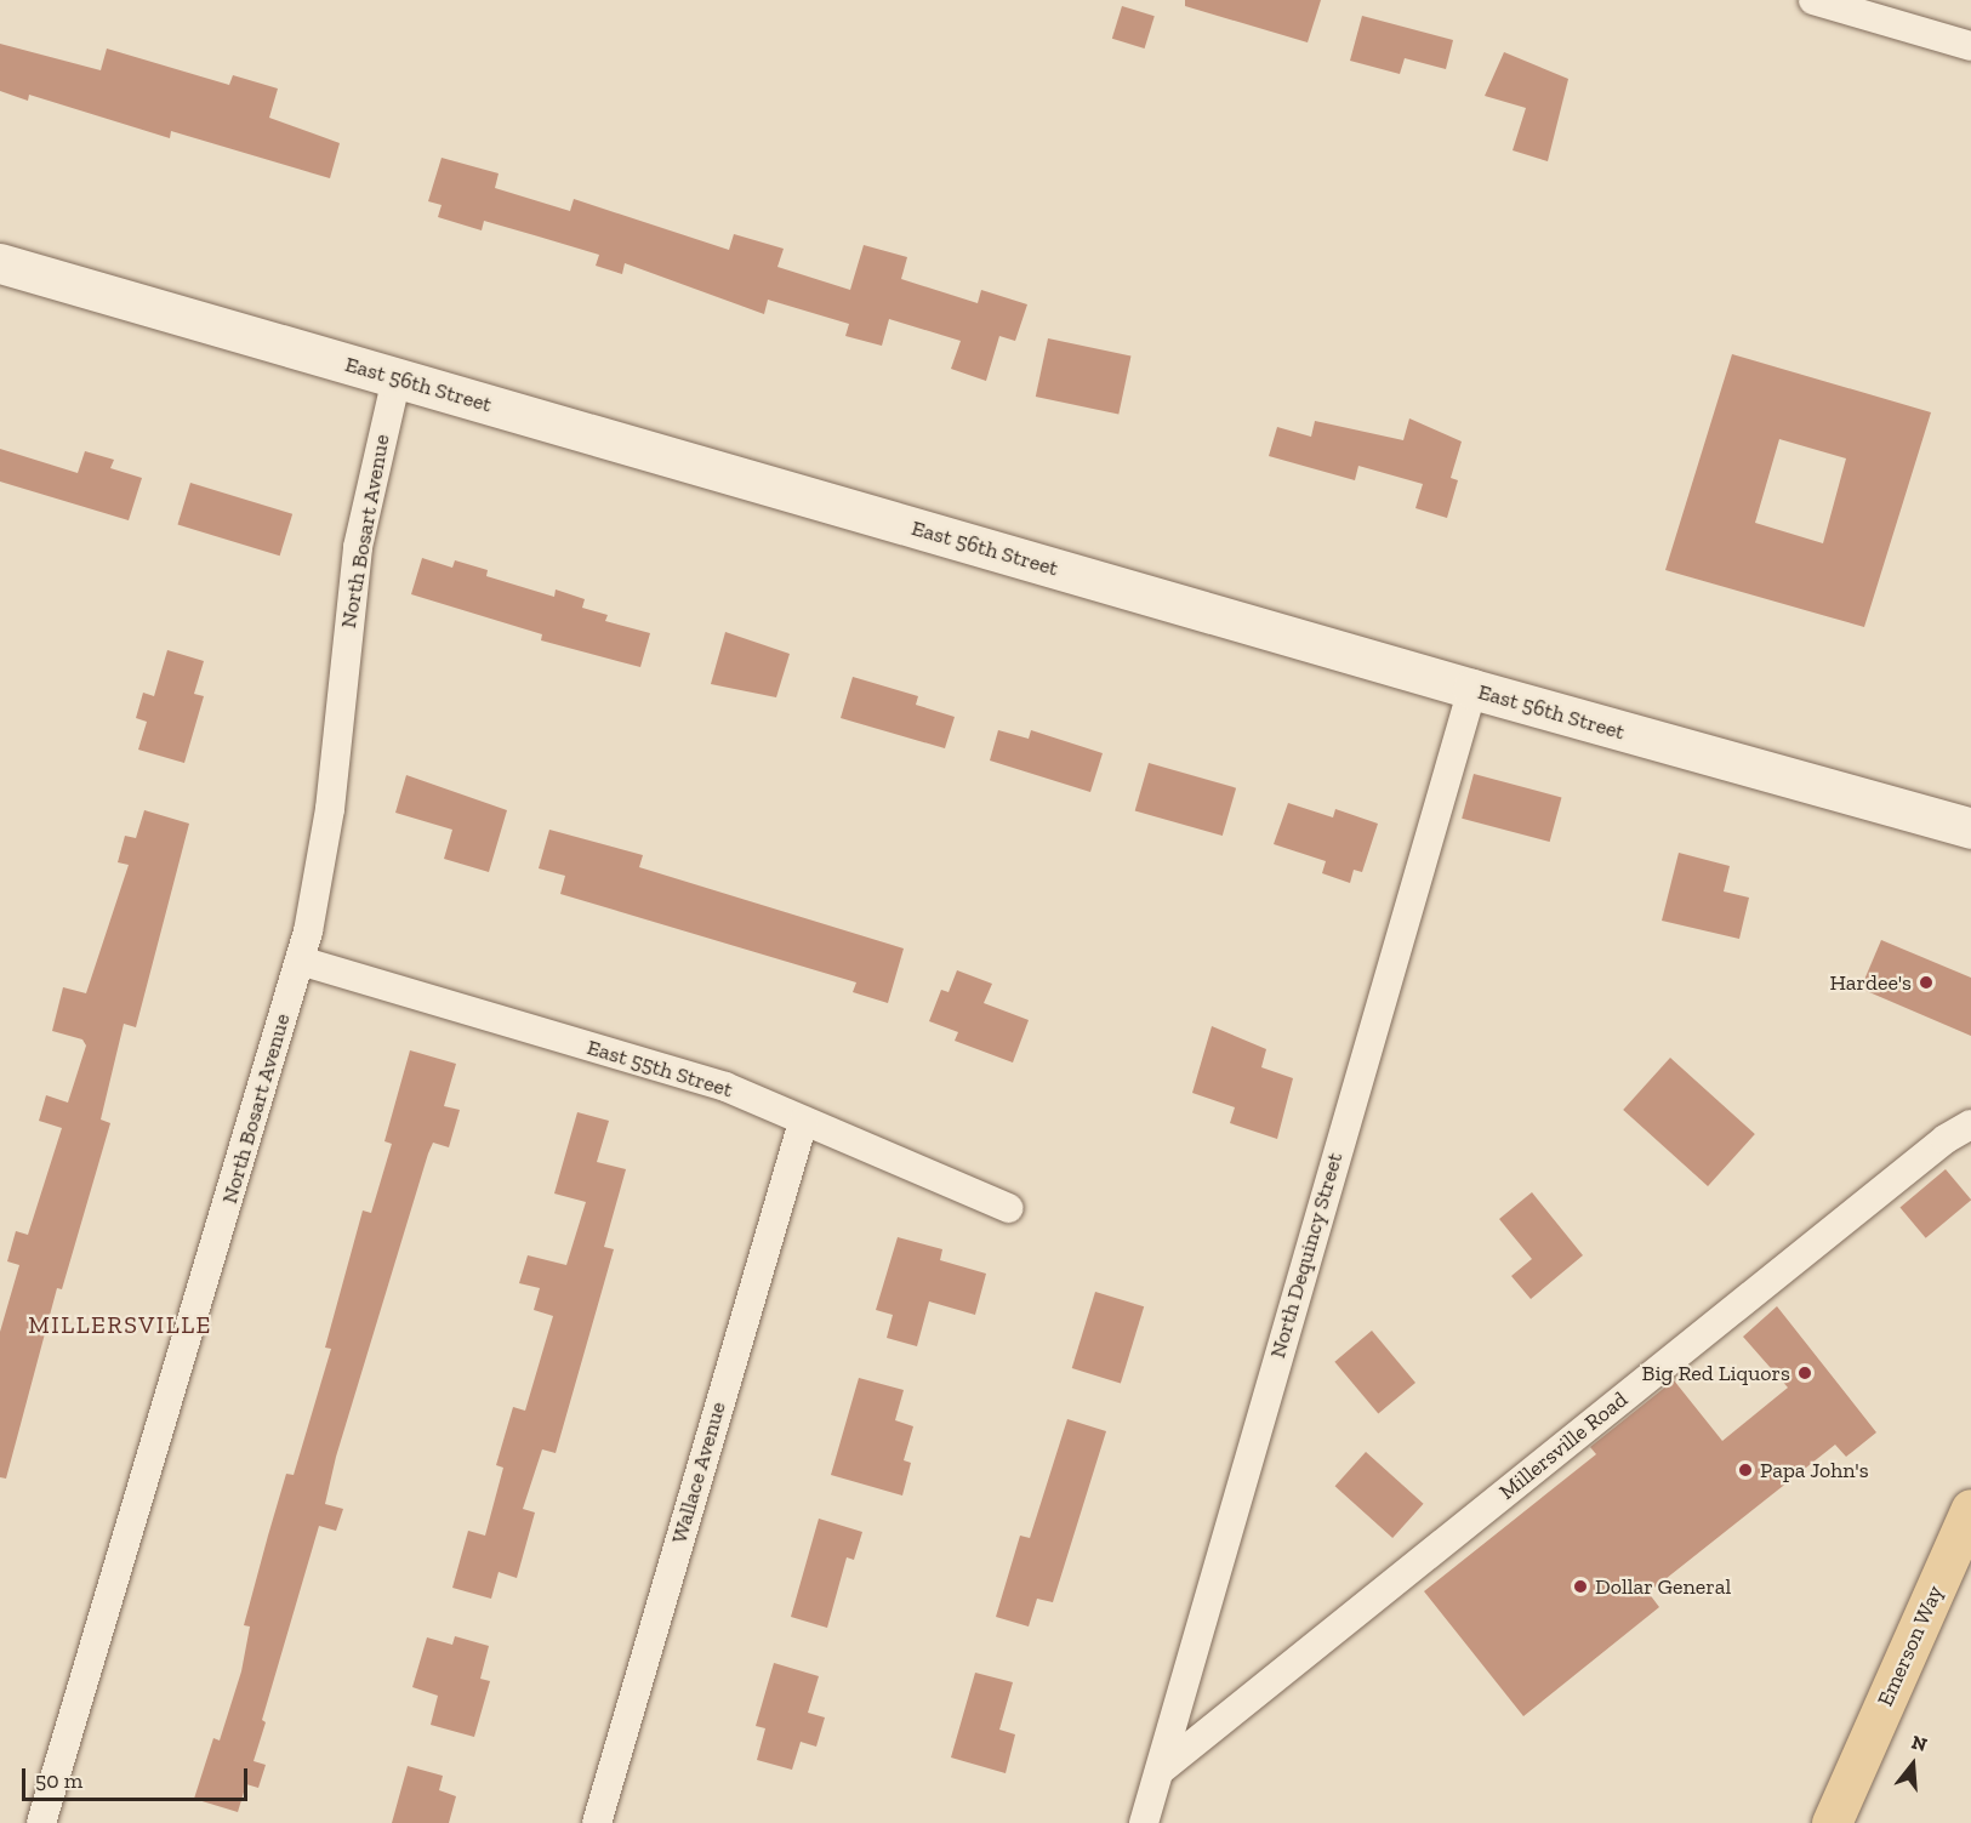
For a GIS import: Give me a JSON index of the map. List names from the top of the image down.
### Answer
{
  "streets": {
    "main road": ["Emerson Way"],
    "street": [
      "East 56th Street",
      "North Bosart Avenue",
      "East 55th Street",
      "North Dequincy Street",
      "Millersville Road",
      "Wallace Avenue"
    ]
  },
  "crossings": [
    ["East 56th Street", "North Bosart Avenue"],
    ["East 56th Street", "North Dequincy Street"],
    ["North Bosart Avenue", "East 55th Street"],
    ["East 55th Street", "Wallace Avenue"],
    ["North Dequincy Street", "Millersville Road"]
  ],
  "districts": ["MILLERSVILLE"],
  "places": [
    "Hardee's",
    "Big Red Liquors",
    "Papa John's",
    "Dollar General"
  ],
  "scale_bar": "50 m",
  "north": "top"
}
